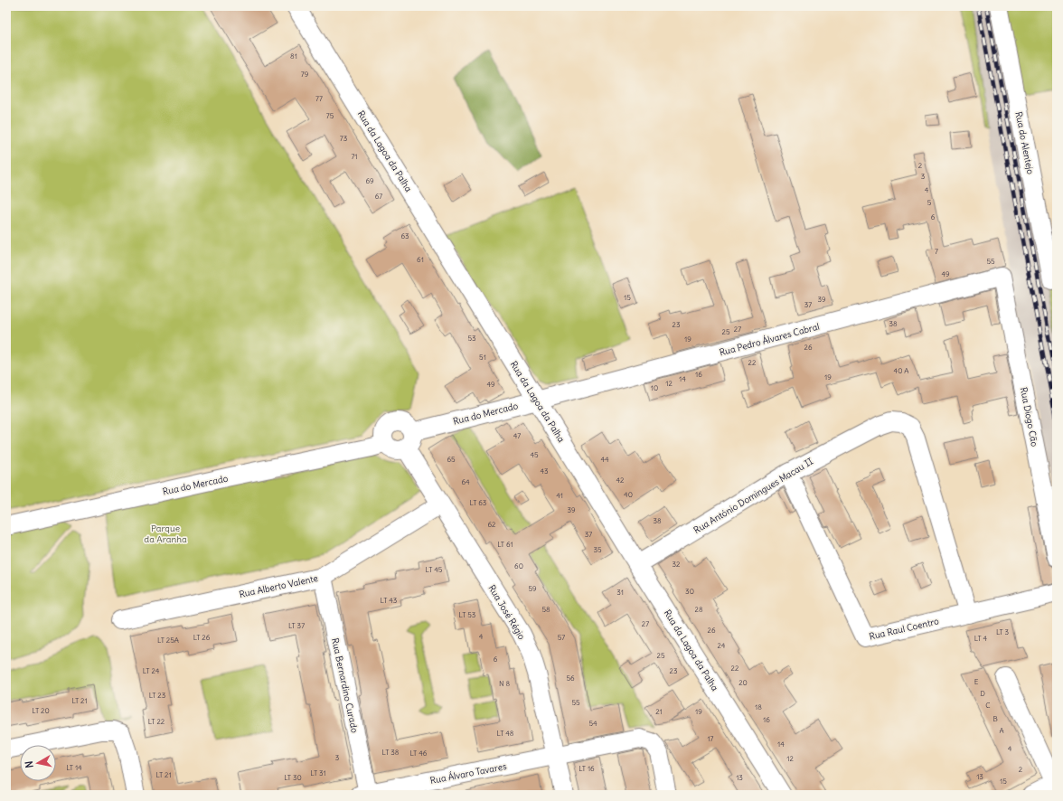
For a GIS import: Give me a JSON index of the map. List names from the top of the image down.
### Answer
{
  "streets": {
    "street": [
      "Rua do Alentejo",
      "Rua da Lagoa da Palha",
      "Rua Pedro Álvares Cabral",
      "Rua do Mercado",
      "Rua Diogo Cão",
      "Rua António Domingues Macau II",
      "Rua Alberto Valente",
      "Rua José Régio",
      "Rua Raul Coentro",
      "Rua Bernardino Curado",
      "Rua Álvaro Tavares"
    ]
  },
  "crossings": [
    ["Rua da Lagoa da Palha", "Rua Pedro Álvares Cabral"],
    ["Rua da Lagoa da Palha", "Rua do Mercado"],
    ["Rua da Lagoa da Palha", "Rua António Domingues Macau II"],
    ["Rua Pedro Álvares Cabral", "Rua do Mercado"],
    ["Rua Pedro Álvares Cabral", "Rua Diogo Cão"],
    ["Rua do Mercado", "Rua José Régio"],
    ["Rua António Domingues Macau II", "Rua Raul Coentro"],
    ["Rua Alberto Valente", "Rua José Régio"],
    ["Rua Alberto Valente", "Rua Bernardino Curado"],
    ["Rua José Régio", "Rua Álvaro Tavares"],
    ["Rua Bernardino Curado", "Rua Álvaro Tavares"]
  ],
  "parks": ["Parque da Aranha"],
  "house_numbers": [
    "81",
    "79",
    "77",
    "75",
    "73",
    "71",
    "2",
    "3",
    "69",
    "4",
    "67",
    "5",
    "6",
    "63",
    "7",
    "61",
    "55",
    "49",
    "15",
    "39",
    "37",
    "38",
    "23",
    "27",
    "25",
    "53",
    "19",
    "26",
    "51",
    "22",
    "40 A",
    "16",
    "19",
    "14",
    "12",
    "49",
    "10",
    "47",
    "45",
    "65",
    "44",
    "43",
    "42",
    "64",
    "40",
    "41",
    "LT 63",
    "39",
    "38",
    "62",
    "37",
    "LT 61",
    "35",
    "32",
    "60",
    "LT 45",
    "59",
    "30",
    "31",
    "LT 43",
    "58",
    "28",
    "LT 53",
    "27",
    "LT 37",
    "26",
    "LT 3",
    "4",
    "LT 26",
    "57",
    "LT 4",
    "LT 25A",
    "24",
    "25",
    "6",
    "22",
    "LT 24",
    "23",
    "56",
    "E",
    "20",
    "N 8",
    "D",
    "LT 23",
    "LT 21",
    "55",
    "C",
    "18",
    "LT 20",
    "21",
    "19",
    "B",
    "16",
    "LT 22",
    "54",
    "A",
    "LT 48",
    "17",
    "14",
    "4",
    "LT 38",
    "LT 46",
    "3",
    "12",
    "LT 14",
    "LT 16",
    "2",
    "LT 31",
    "LT 21",
    "13",
    "LT 30",
    "13",
    "15"
  ],
  "north": "left"
}
